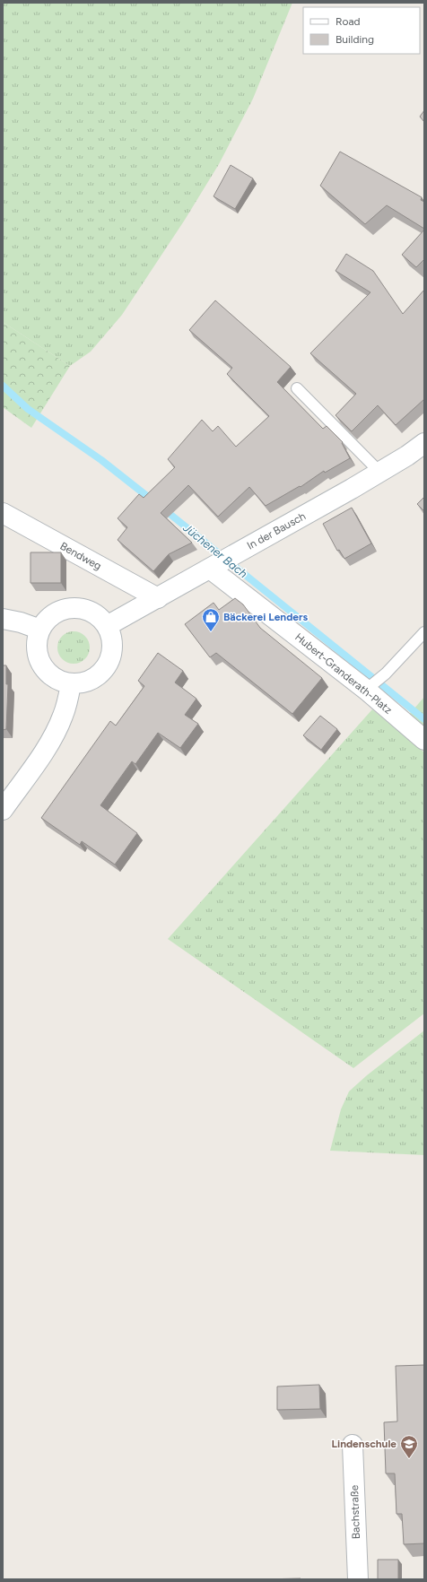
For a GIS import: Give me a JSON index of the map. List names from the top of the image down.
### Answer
{
  "streets": {
    "street": [
      "In der Bausch",
      "Bendweg",
      "Hubert-Granderath-Platz",
      "Bachstraße"
    ]
  },
  "crossings": [
    ["In der Bausch", "Bendweg"],
    ["In der Bausch", "Hubert-Granderath-Platz"]
  ],
  "water": ["Jüchener Bach"],
  "places": {
    "shop": ["Bäckerei Lenders"],
    "school or university": ["Lindenschule"]
  },
  "legend": ["Road", "Building"]
}
